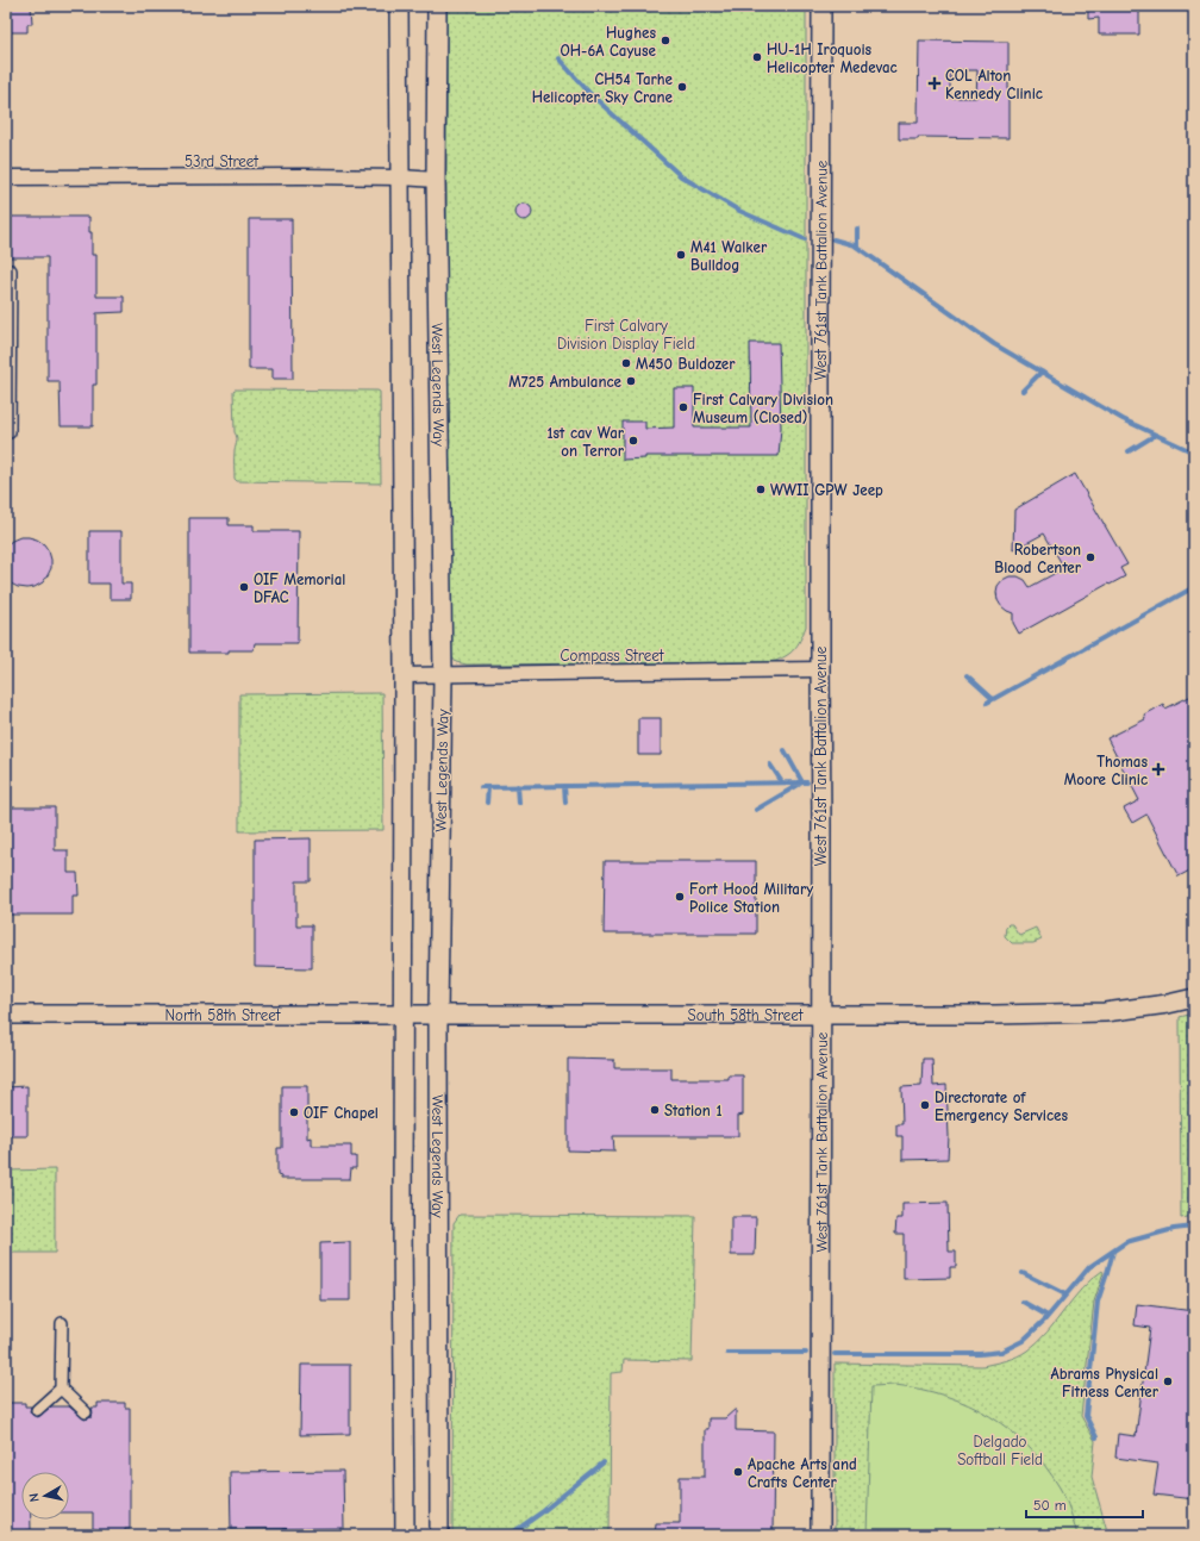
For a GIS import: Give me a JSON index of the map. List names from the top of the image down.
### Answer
{
  "streets": {
    "street": [
      "53rd Street",
      "West 761st Tank Battalion Avenue",
      "West Legends Way",
      "Compass Street",
      "South 58th Street",
      "North 58th Street"
    ]
  },
  "crossings": [
    ["53rd Street", "West Legends Way"],
    ["West 761st Tank Battalion Avenue", "Compass Street"],
    ["West 761st Tank Battalion Avenue", "South 58th Street"],
    ["West Legends Way", "Compass Street"],
    ["West Legends Way", "South 58th Street"],
    ["West Legends Way", "North 58th Street"],
    ["South 58th Street", "North 58th Street"]
  ],
  "parks": ["First Calvary Division Display Field", "Delgado Softball Field"],
  "places": {
    "other": [
      "Hughes OH-6A Cayuse",
      "HU-1H Iroquois Helicopter Medevac",
      "CH54 Tarhe Helicopter Sky Crane",
      "M41 Walker Bulldog",
      "M450 Buldozer",
      "M725 Ambulance",
      "First Calvary Division Museum (Closed)",
      "1st cav War on Terror",
      "WWII GPW Jeep",
      "Robertson Blood Center",
      "OIF Memorial DFAC",
      "Fort Hood Military Police Station",
      "Directorate of Emergency Services",
      "Station 1",
      "OIF Chapel",
      "Abrams Physical Fitness Center",
      "Apache Arts and Crafts Center"
    ],
    "health": ["COL Alton Kennedy Clinic", "Thomas Moore Clinic"]
  },
  "scale_bar": "50 m",
  "north": "left"
}
